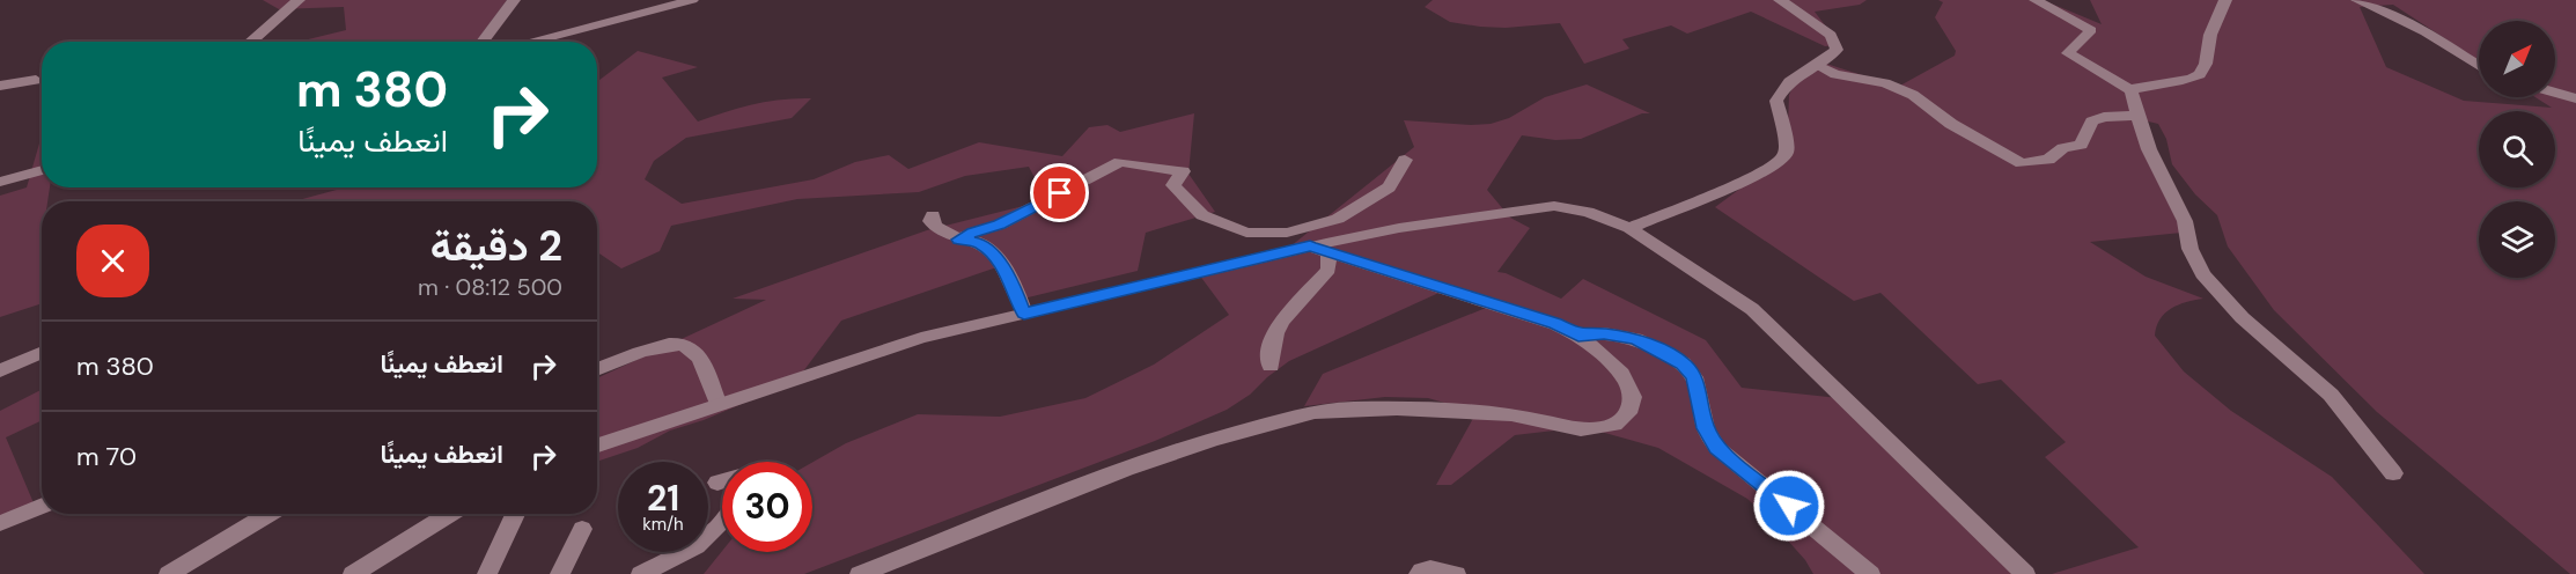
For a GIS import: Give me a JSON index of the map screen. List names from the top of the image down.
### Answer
{
  "north": "top right",
  "page": {
    "turn": ["380 m", "انعطف يمينًا"],
    "heading": ["2 دقيقة", "500 m · 08:12"],
    "list": [
      {
        "name": "انعطف يمينًا",
        "value": "380 m"
      },
      {
        "name": "انعطف يمينًا",
        "value": "70 m"
      }
    ],
    "speed": "21 km/h",
    "limit": "30"
  }
}
